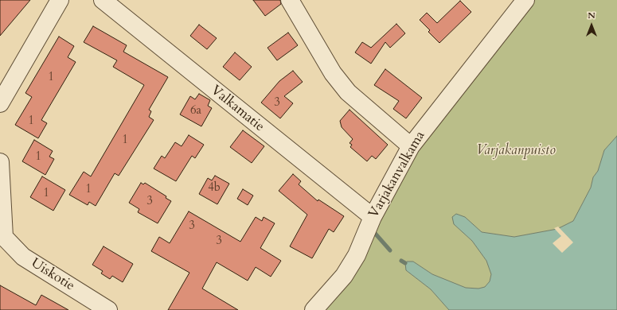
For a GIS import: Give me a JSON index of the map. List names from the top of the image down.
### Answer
{
  "streets": {
    "street": ["Valkamatie", "Varjakanvalkama", "Uiskotie"]
  },
  "crossings": [
    ["Valkamatie", "Varjakanvalkama"]
  ],
  "parks": ["Varjakanpuisto"],
  "house_numbers": [
    "1",
    "3",
    "6a",
    "1",
    "1",
    "1",
    "4b",
    "1",
    "1",
    "3",
    "3",
    "3"
  ],
  "north": "top"
}
